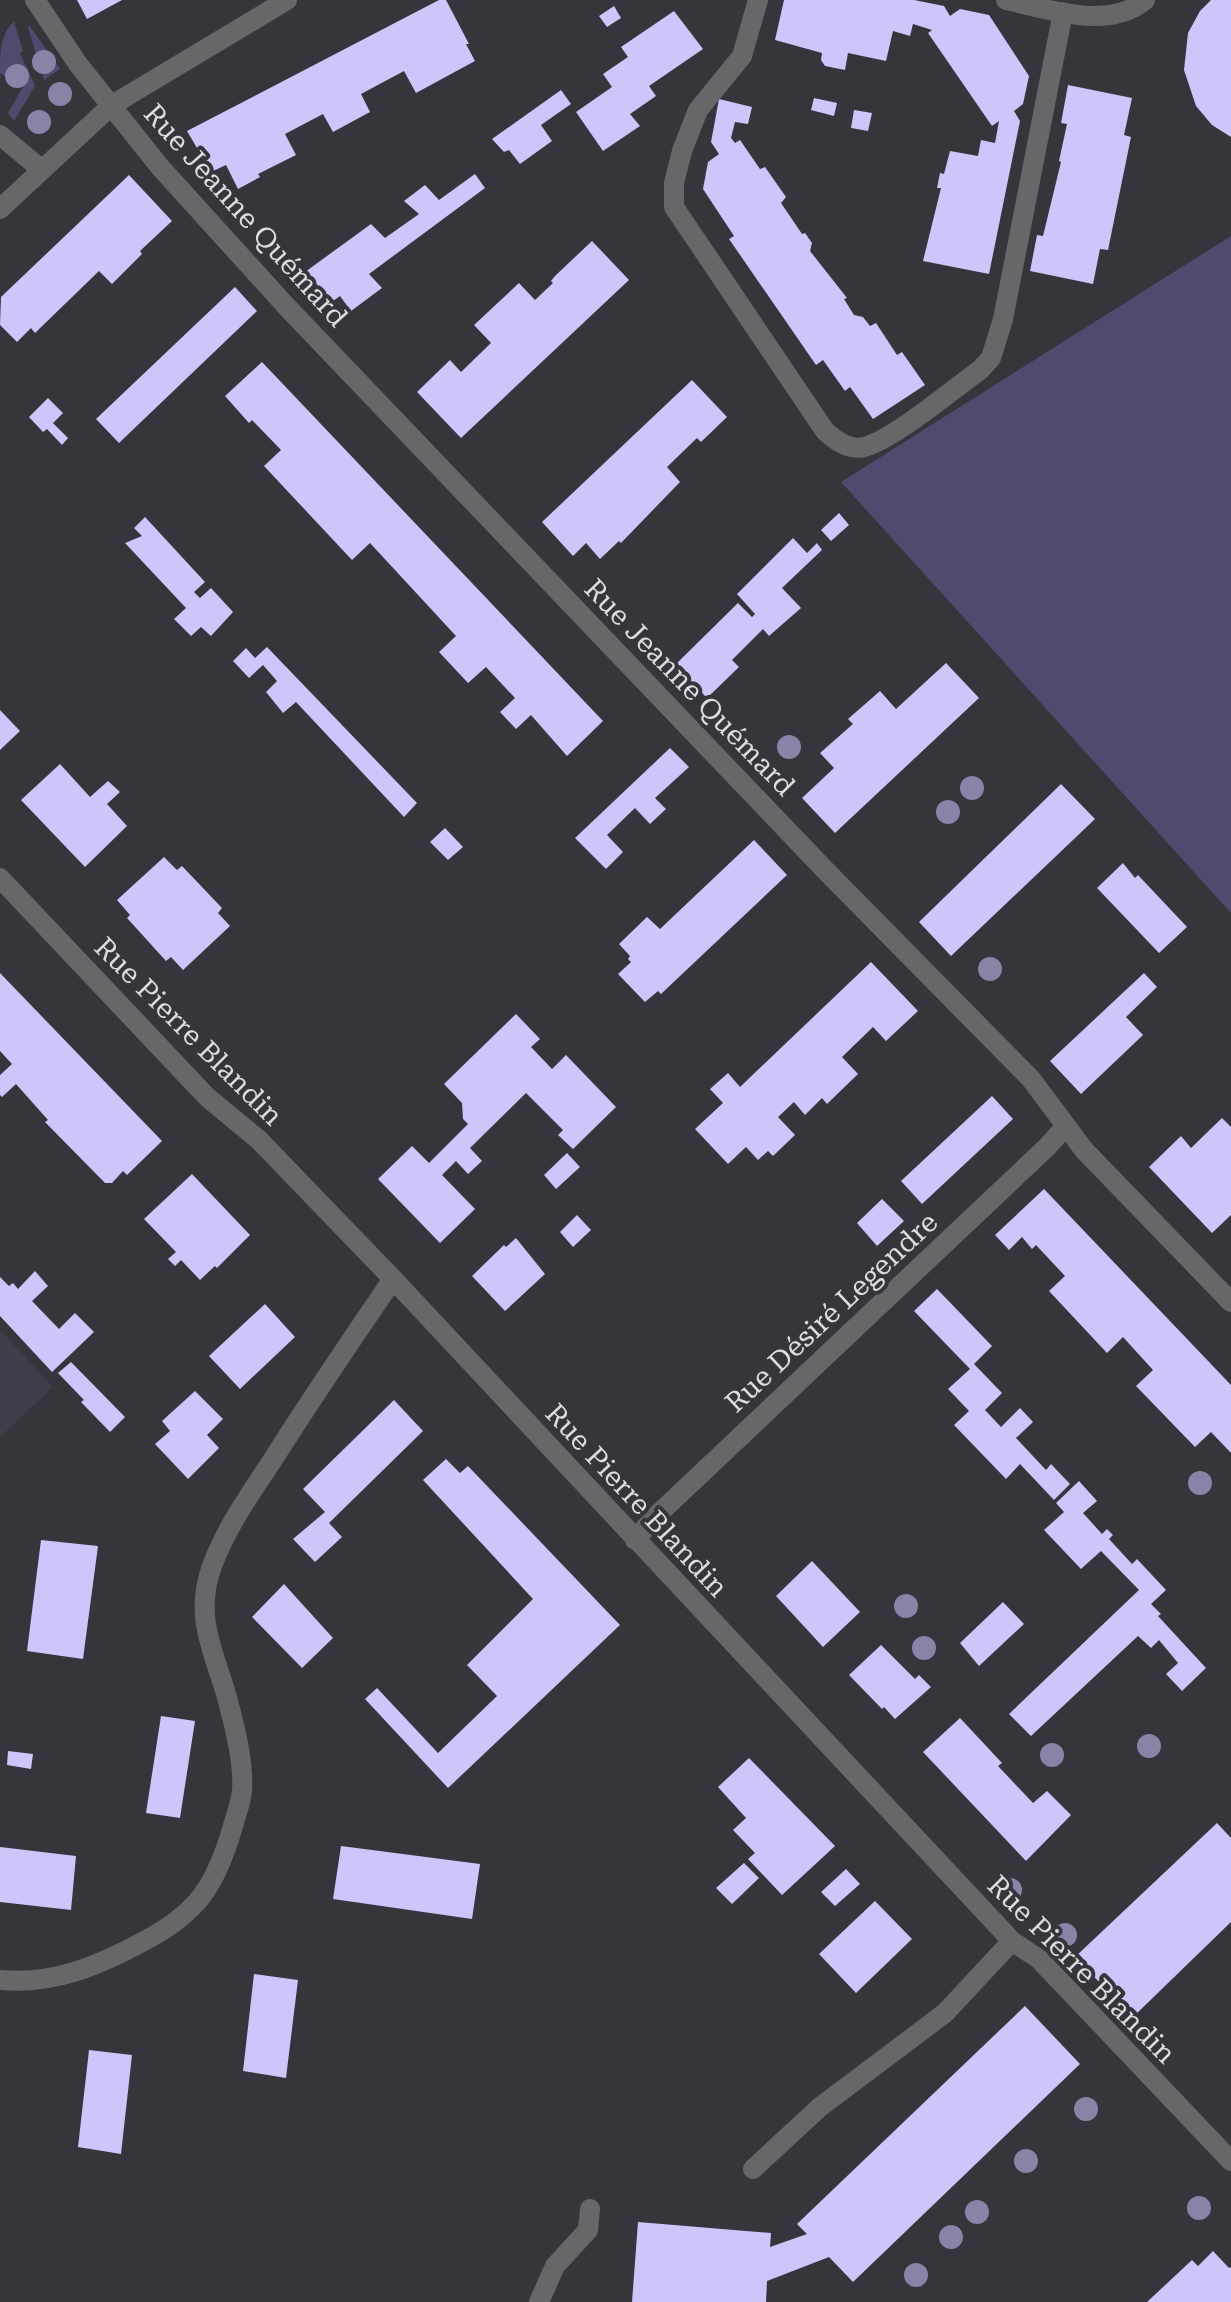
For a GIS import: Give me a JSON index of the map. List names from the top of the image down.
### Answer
{
  "streets": {
    "street": ["Rue Jeanne Quémard", "Rue Pierre Blandin", "Rue Désiré Legendre"]
  },
  "crossings": [
    ["Rue Jeanne Quémard", "Rue Désiré Legendre"],
    ["Rue Pierre Blandin", "Rue Désiré Legendre"]
  ]
}
